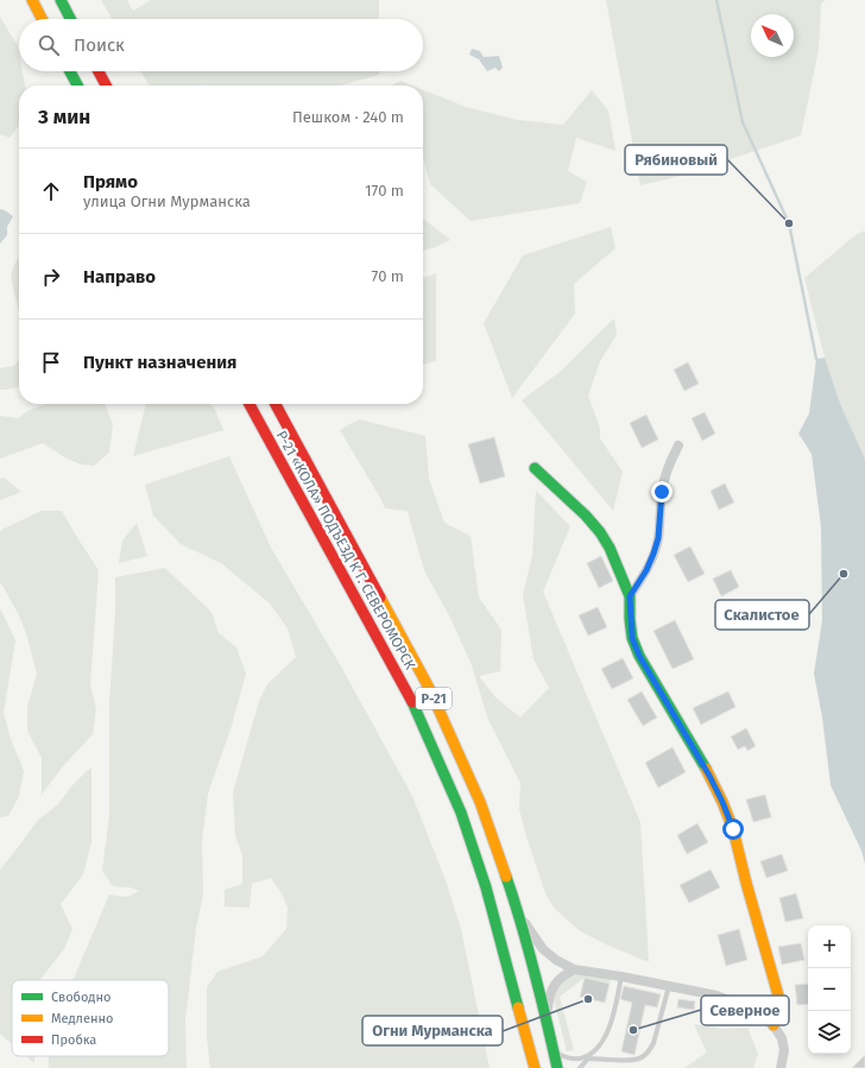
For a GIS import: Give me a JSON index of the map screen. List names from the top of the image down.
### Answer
{
  "streets": {
    "main road": ["Р-21 «КОЛА» ПОДЪЕЗД К Г. СЕВЕРОМОРСК", "Р-21"]
  },
  "crossings": [
    ["Р-21 «КОЛА» ПОДЪЕЗД К Г. СЕВЕРОМОРСК", "Р-21"]
  ],
  "places": [
    "Рябиновый",
    "Скалистое",
    "Огни Мурманска",
    "Северное"
  ],
  "legend": ["Свободно", "Медленно", "Пробка"],
  "north": "top left",
  "page": {
    "search": "Поиск",
    "heading": ["3 мин", "Пешком · 240 m"],
    "list": [
      ["Прямо", "улица Огни Мурманска", "170 m"],
      ["Направо", "70 m"],
      "Пункт назначения"
    ],
    "map_buttons": ["+", "−"]
  }
}
